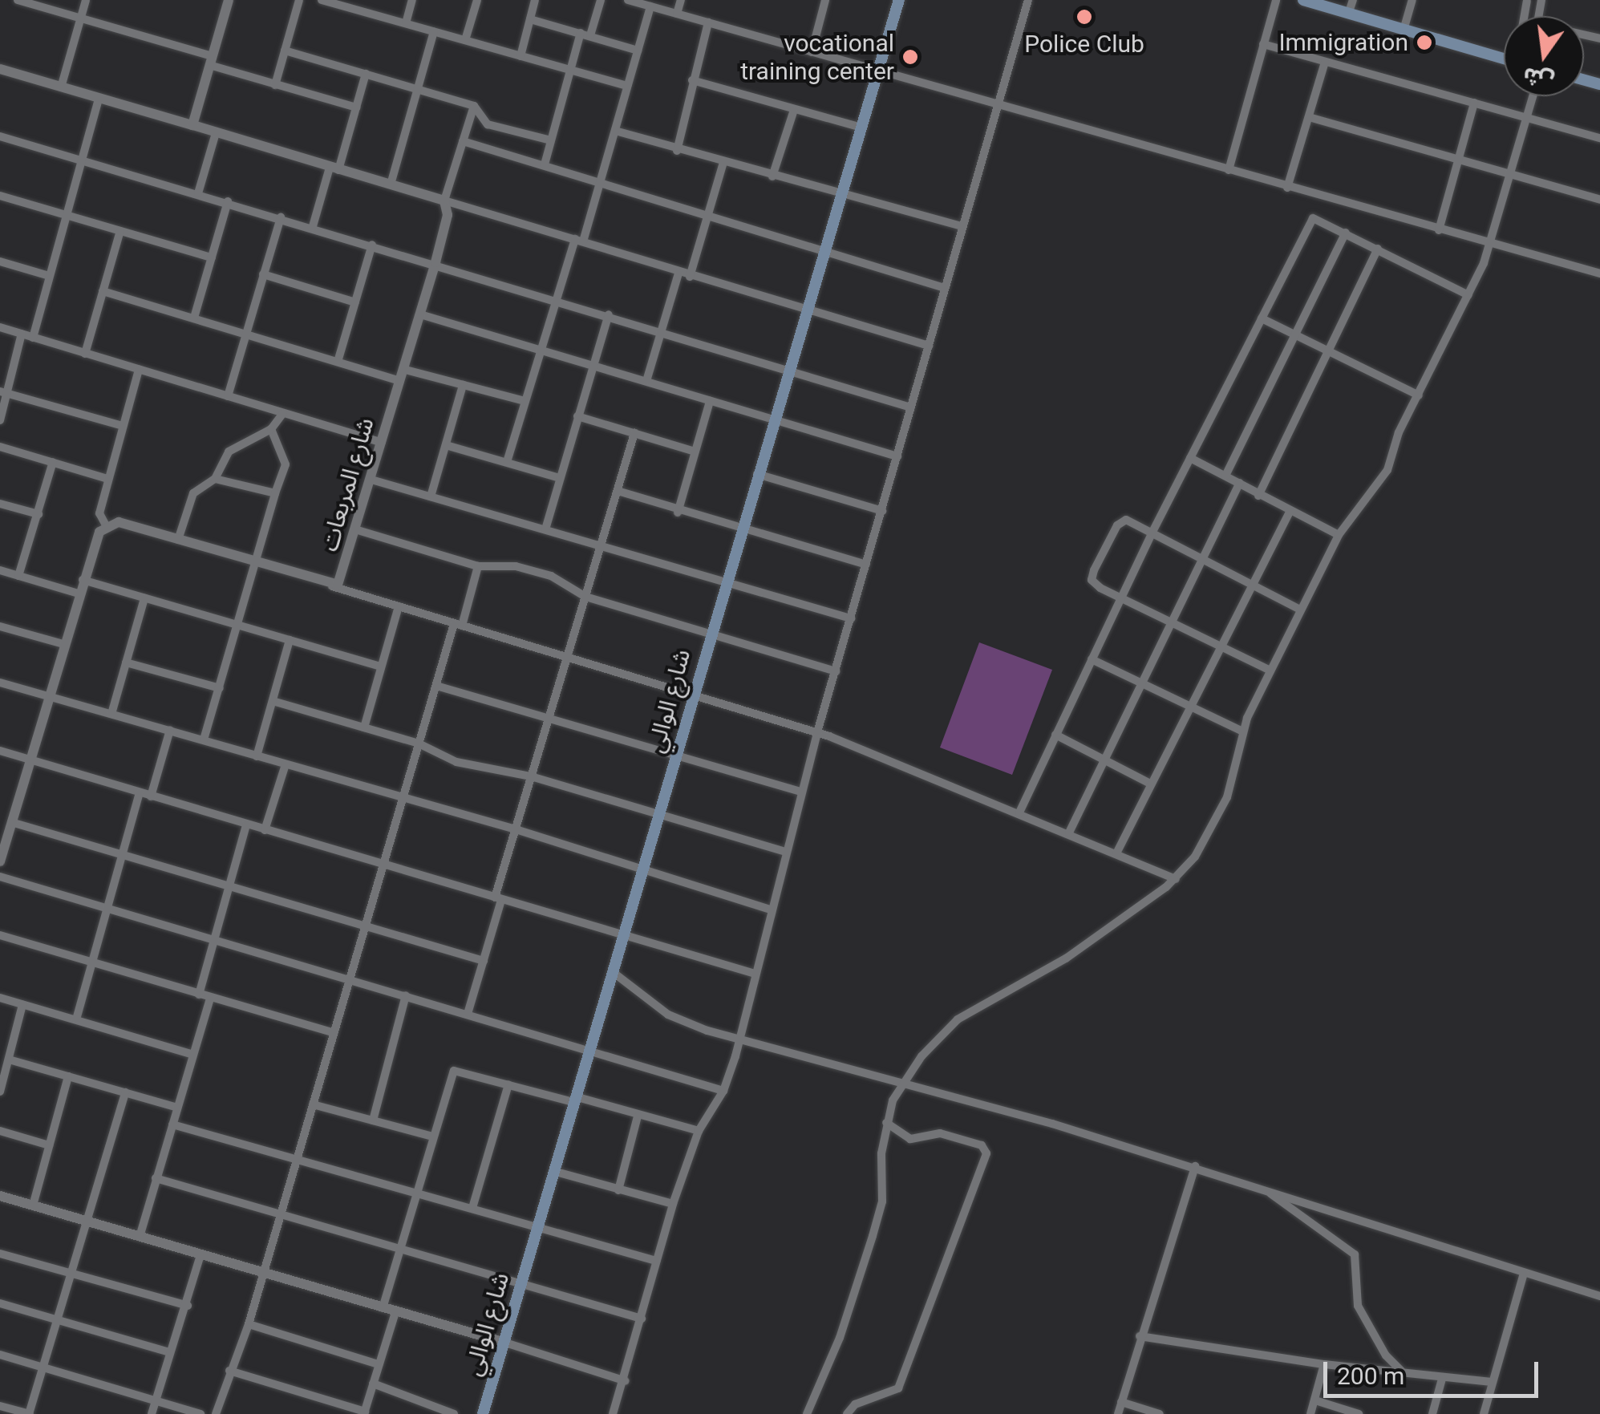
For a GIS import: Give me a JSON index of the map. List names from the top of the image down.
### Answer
{
  "streets": {
    "main road": ["شارع الوالي"],
    "street": ["شارع المربعات"]
  },
  "places": ["Police Club", "Immigration", "vocational training center"],
  "scale_bar": "200 m",
  "north": "bottom"
}
